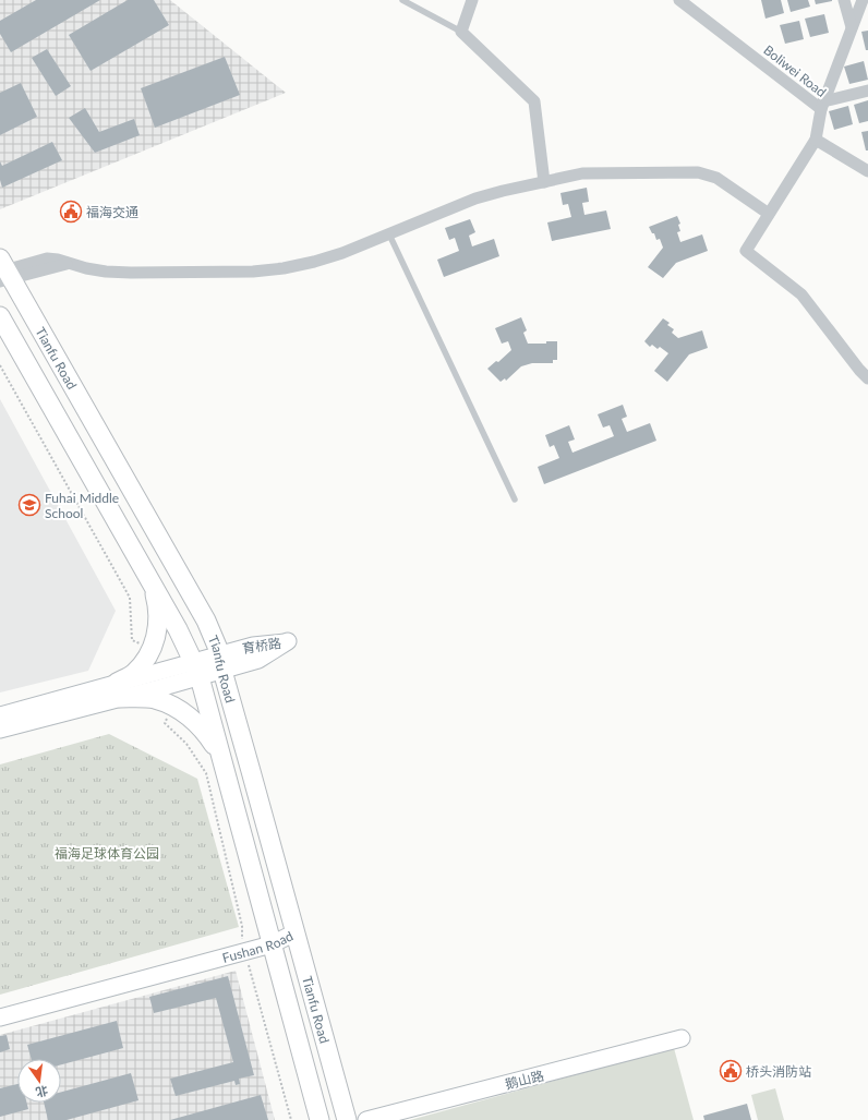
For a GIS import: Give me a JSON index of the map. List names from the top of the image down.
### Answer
{
  "streets": {
    "main road": ["Tianfu Road"],
    "street": ["Boliwei Road", "Fushan Road", "鹅山路"]
  },
  "crossings": [
    ["Tianfu Road", "Fushan Road"]
  ],
  "parks": ["福海足球体育公园"],
  "places": {
    "public building": ["福海交通", "桥头消防站"],
    "school or university": ["Fuhai Middle School"]
  },
  "north": "bottom"
}
